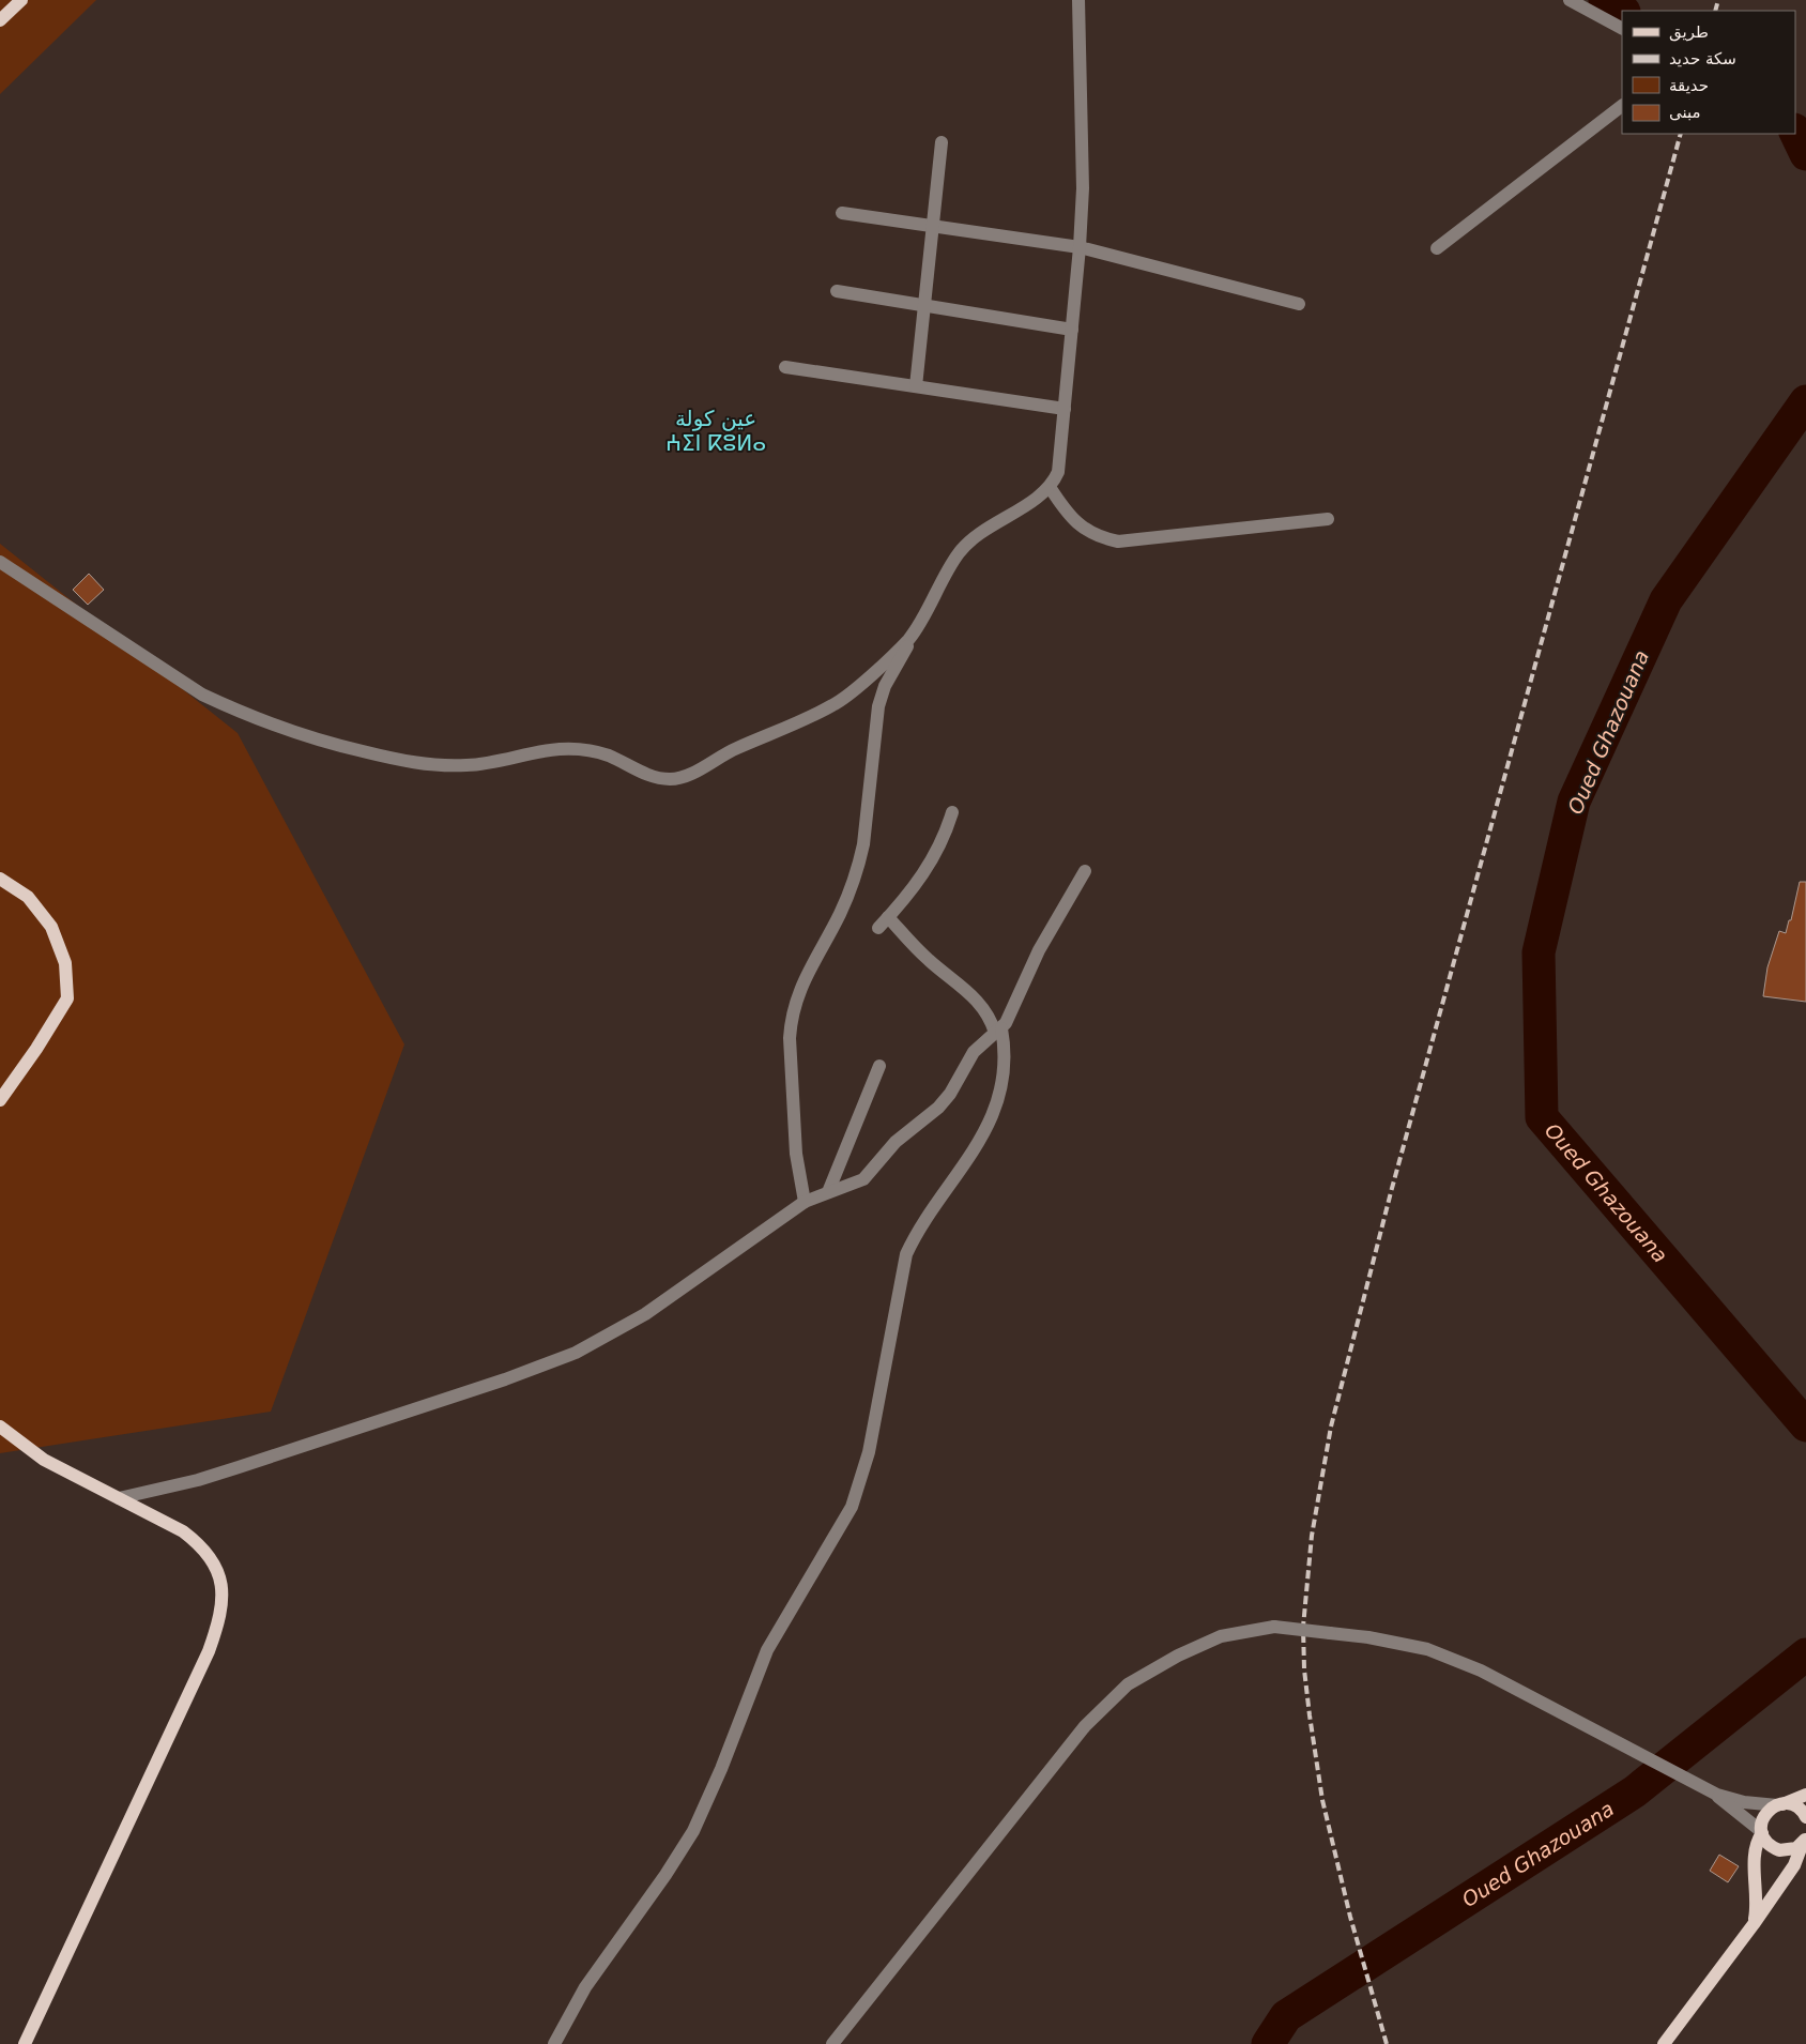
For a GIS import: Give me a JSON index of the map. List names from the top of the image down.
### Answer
{
  "districts": ["عين كولة ⵄⵉⵏ ⴽⵓⵍⴰ"],
  "water": ["Oued Ghazouana"],
  "legend": [
    "طريق",
    "سكة حديد",
    "حديقة",
    "مبنى"
  ]
}
